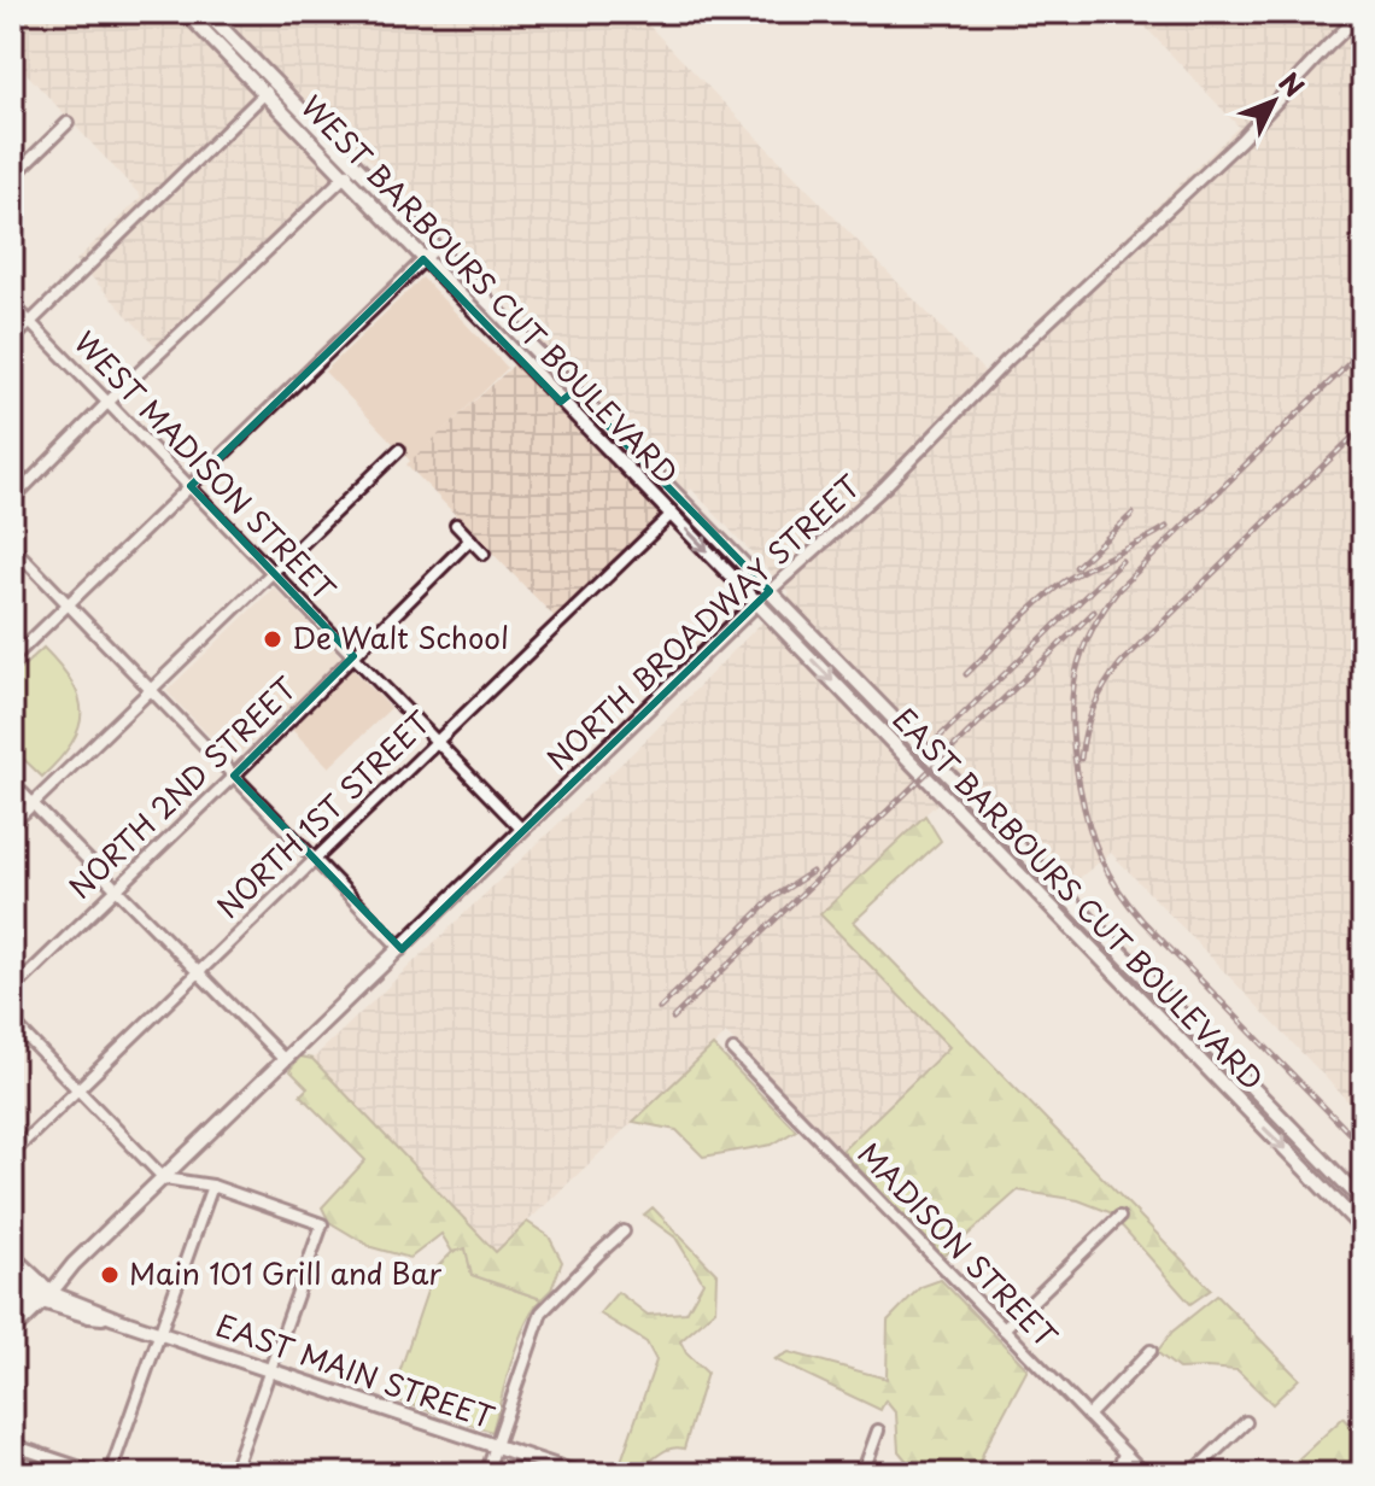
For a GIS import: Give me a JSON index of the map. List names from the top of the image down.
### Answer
{
  "streets": {
    "street": [
      "WEST BARBOURS CUT BOULEVARD",
      "WEST MADISON STREET",
      "NORTH BROADWAY STREET",
      "NORTH 2ND STREET",
      "NORTH 1ST STREET",
      "EAST BARBOURS CUT BOULEVARD",
      "MADISON STREET",
      "EAST MAIN STREET"
    ]
  },
  "crossings": [
    ["WEST BARBOURS CUT BOULEVARD", "NORTH BROADWAY STREET"],
    ["WEST BARBOURS CUT BOULEVARD", "NORTH 1ST STREET"],
    ["WEST BARBOURS CUT BOULEVARD", "EAST BARBOURS CUT BOULEVARD"],
    ["WEST MADISON STREET", "NORTH BROADWAY STREET"],
    ["WEST MADISON STREET", "NORTH 2ND STREET"],
    ["WEST MADISON STREET", "NORTH 1ST STREET"],
    ["NORTH BROADWAY STREET", "EAST BARBOURS CUT BOULEVARD"],
    ["NORTH BROADWAY STREET", "EAST MAIN STREET"]
  ],
  "places": ["De Walt School", "Main 101 Grill and Bar"],
  "north": "top right"
}
